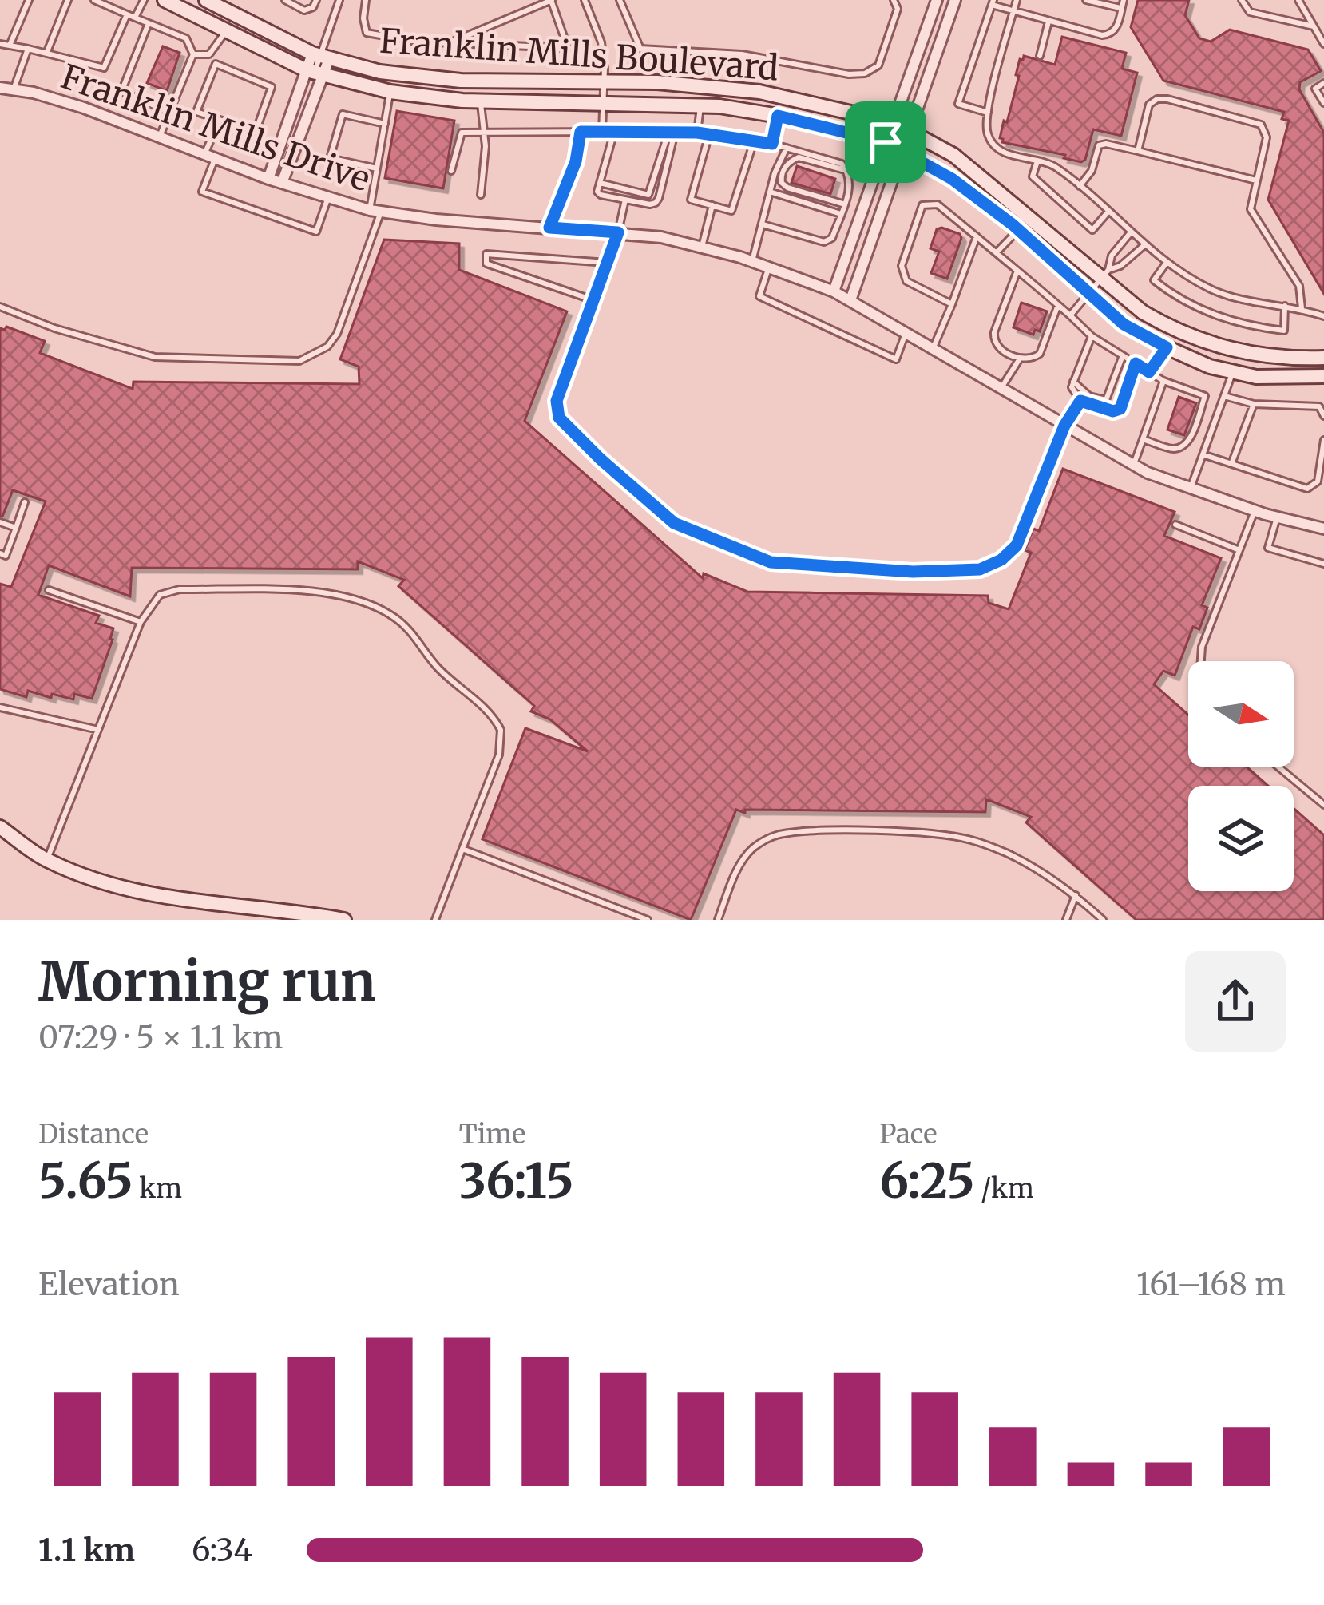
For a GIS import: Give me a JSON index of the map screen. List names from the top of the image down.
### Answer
{
  "streets": {
    "street": ["Franklin Mills Boulevard", "Franklin Mills Drive"]
  },
  "crossings": [
    ["Franklin Mills Boulevard", "Franklin Mills Drive"]
  ],
  "north": "right",
  "page": {
    "heading": ["Morning run", "07:29 · 5 × 1.1 km"],
    "stats": [
      ["Distance", "5.65 km"],
      ["Time", "36:15"],
      ["Pace", "6:25 /km"]
    ],
    "chart": ["Elevation", "161–168 m"],
    "list": [
      {
        "name": "1.1 km",
        "note": "6:34"
      }
    ]
  }
}
